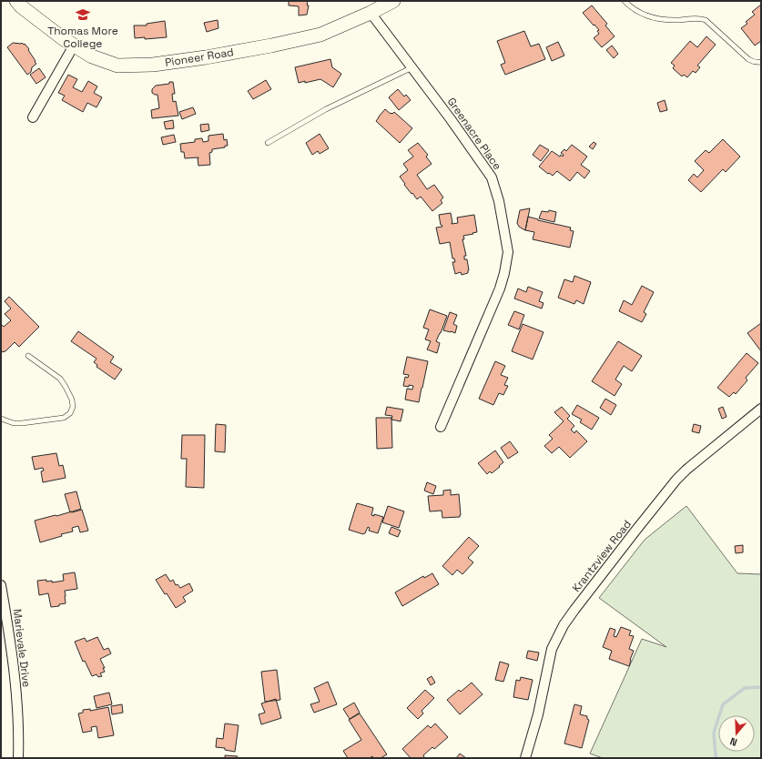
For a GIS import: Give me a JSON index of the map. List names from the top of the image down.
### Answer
{
  "streets": {
    "main road": ["Pioneer Road"],
    "street": ["Greenacre Place", "Krantzview Road", "Marievale Drive"]
  },
  "crossings": [
    ["Pioneer Road", "Greenacre Place"]
  ],
  "places": {
    "school or university": ["Thomas More College"]
  },
  "north": "bottom"
}
